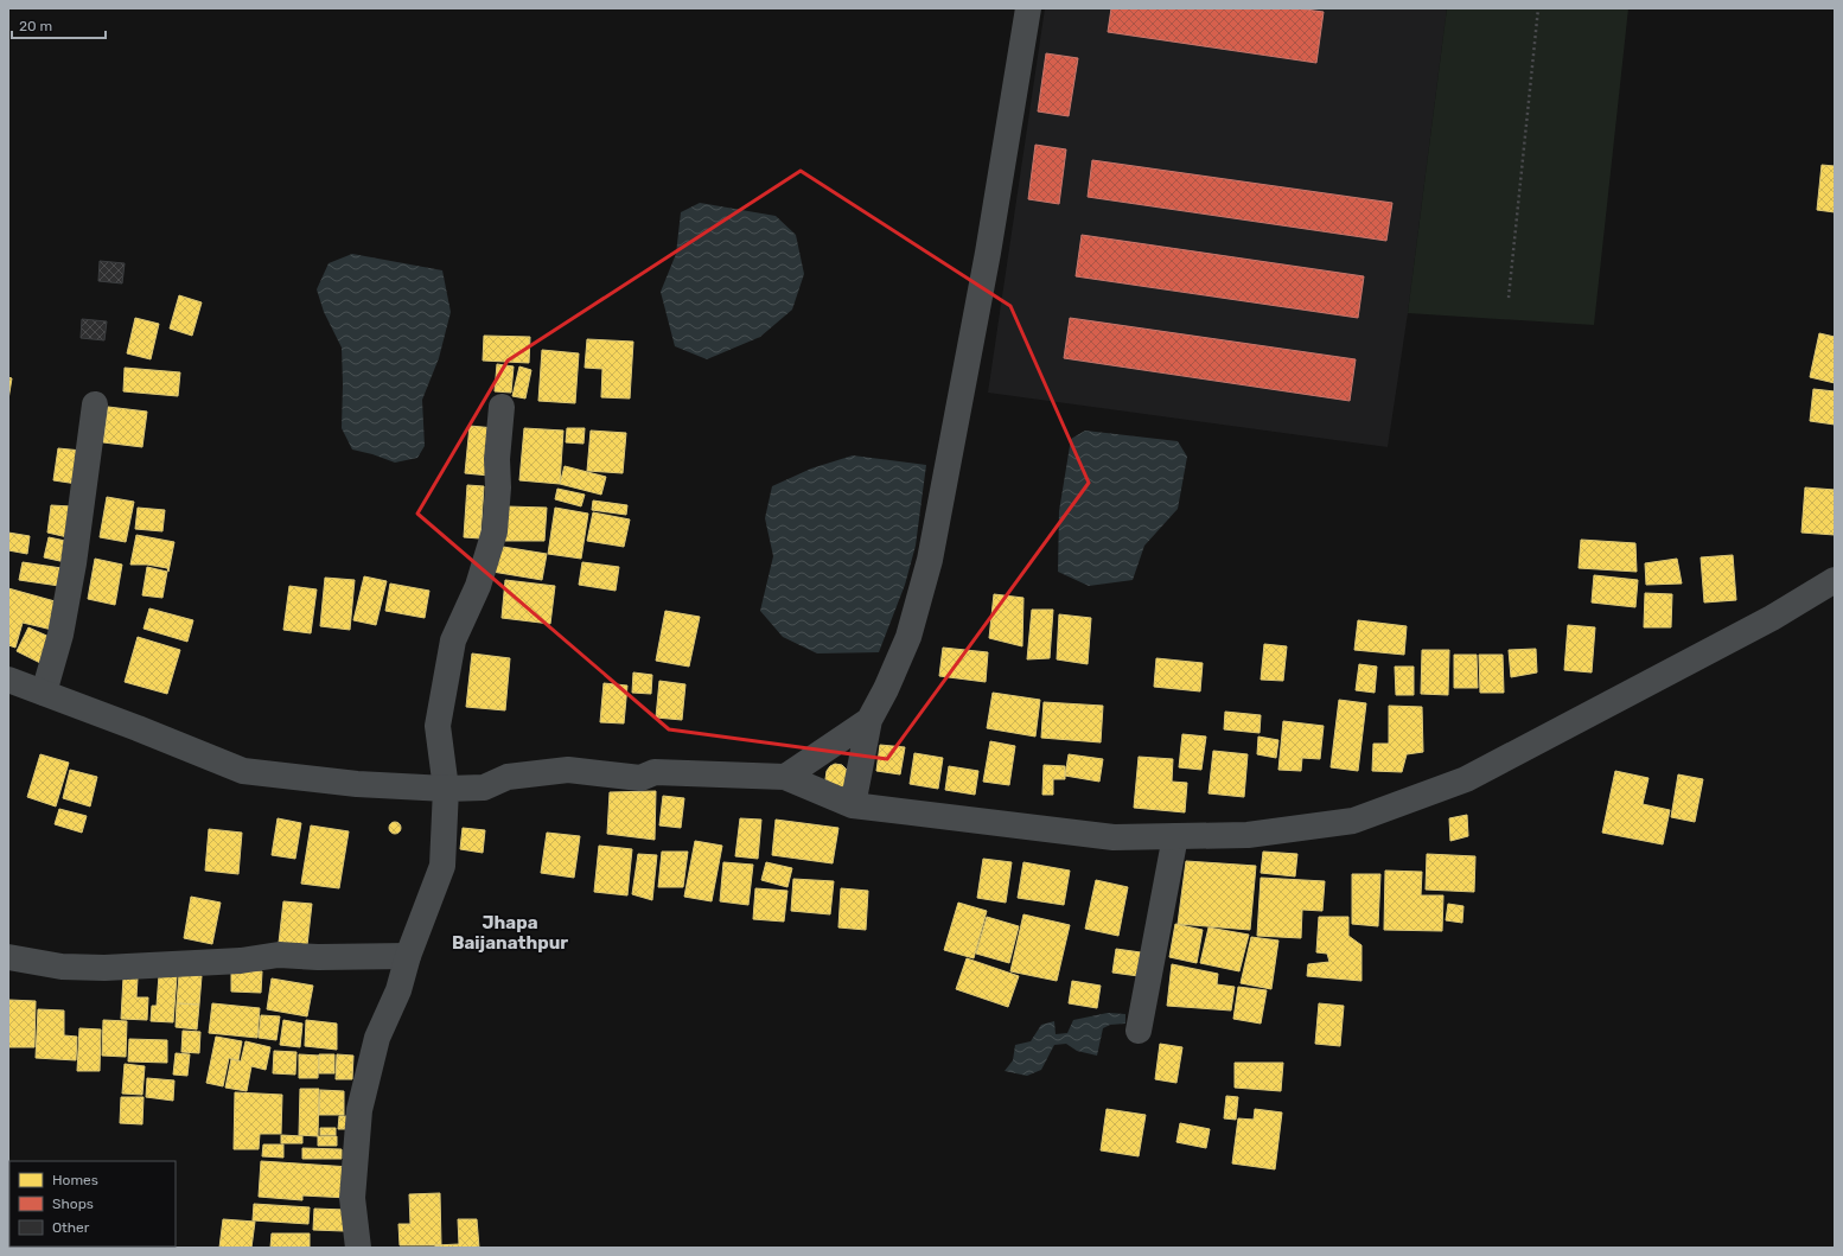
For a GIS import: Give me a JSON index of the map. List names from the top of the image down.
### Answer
{
  "districts": ["Jhapa Baijanathpur"],
  "legend": ["Homes", "Shops", "Other"],
  "scale_bar": "20 m"
}
